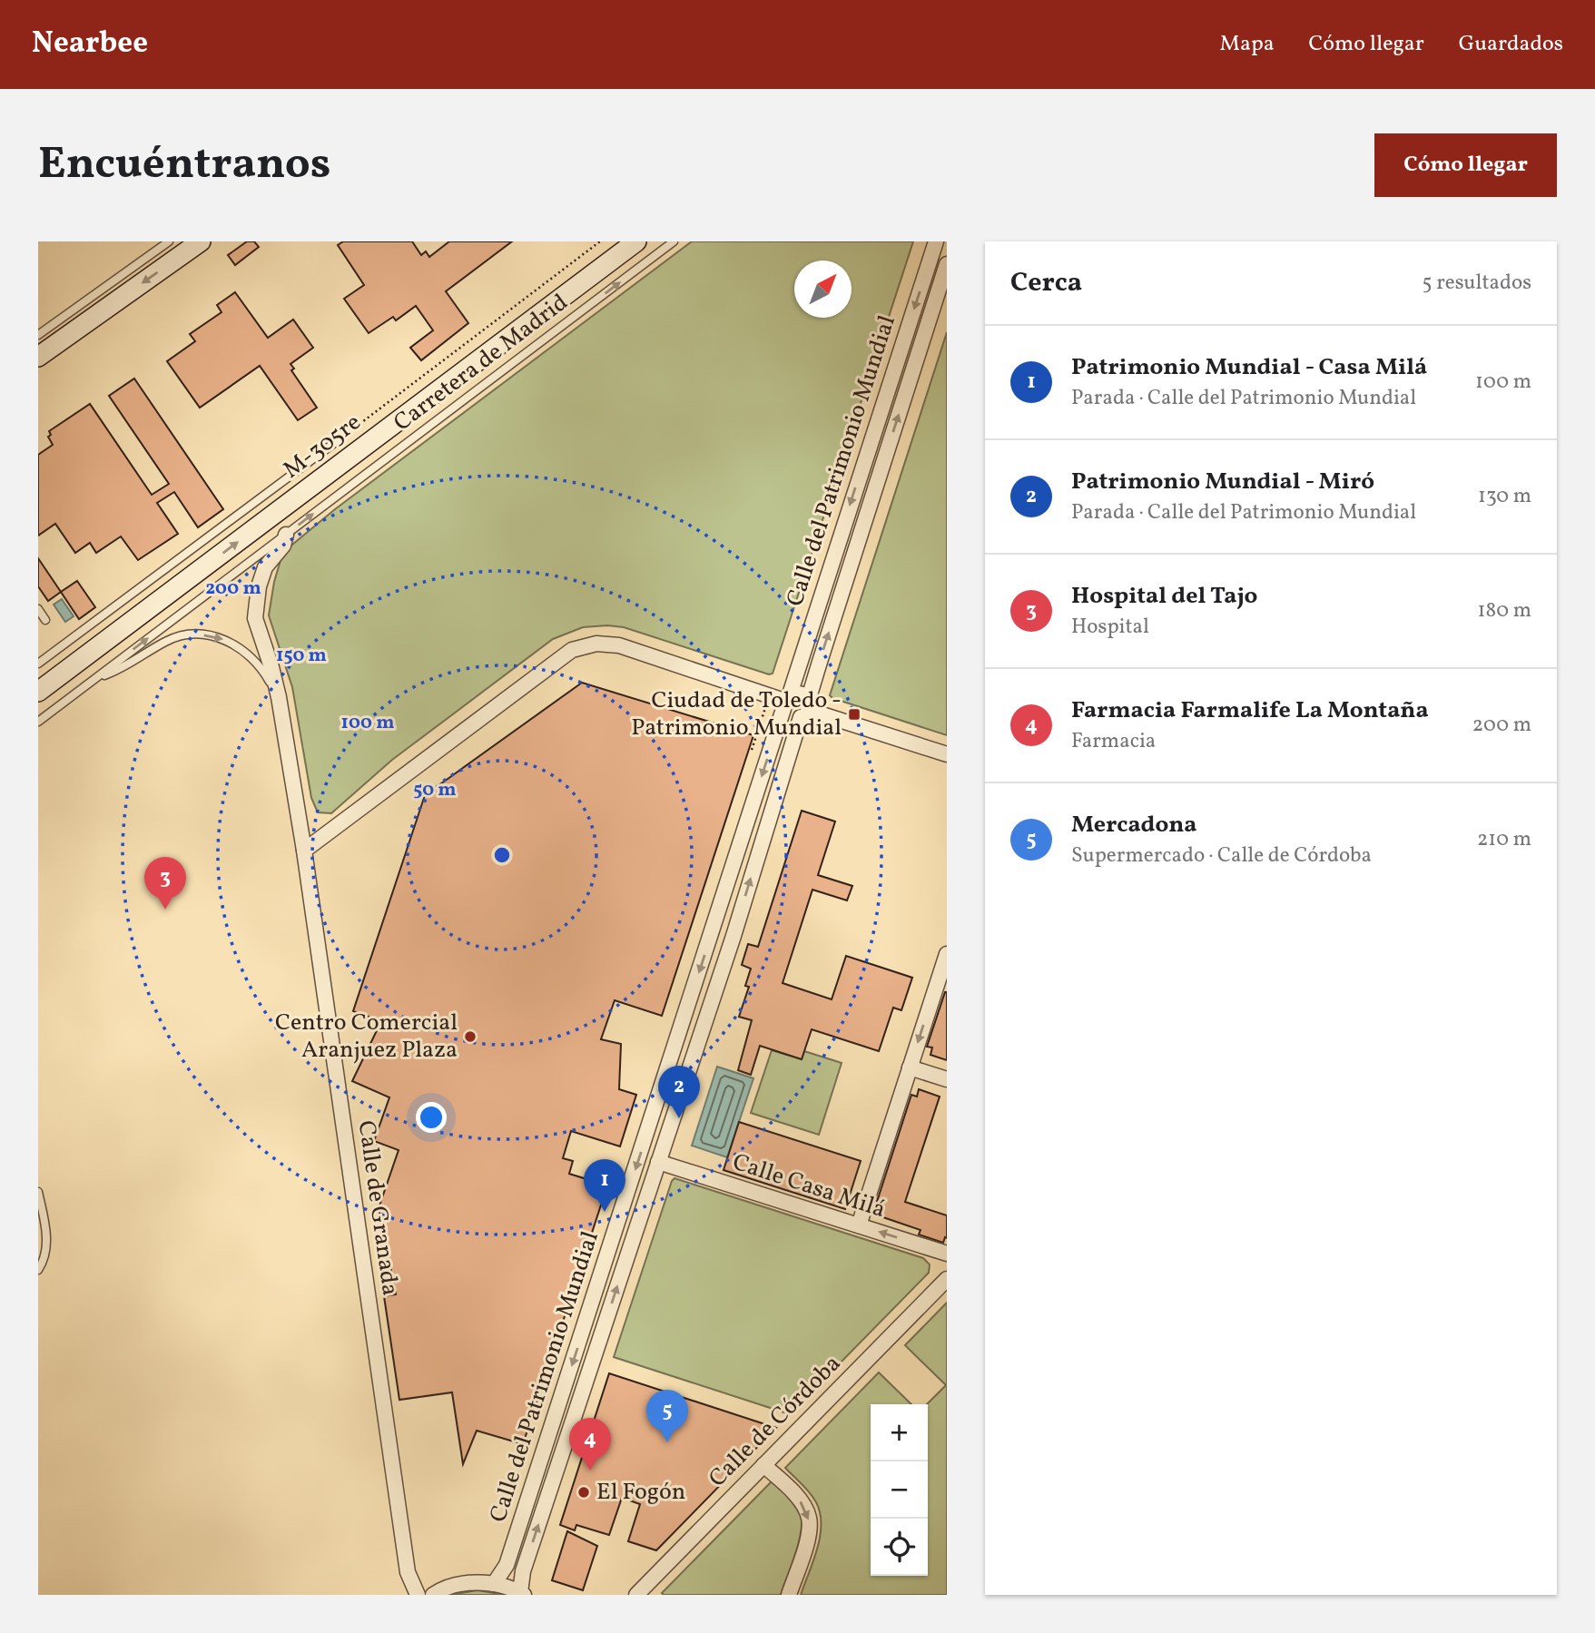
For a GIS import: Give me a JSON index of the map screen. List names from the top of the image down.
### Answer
{
  "streets": {
    "main road": ["M-305re"],
    "street": [
      "Calle del Patrimonio Mundial",
      "Calle Casa Milá",
      "Calle de Granada",
      "Calle de Córdoba"
    ],
    "lane": ["Carretera de Madrid"]
  },
  "crossings": [
    ["Calle del Patrimonio Mundial", "Calle Casa Milá"]
  ],
  "one_way": ["M-305re"],
  "places": {
    "transit": ["Ciudad de Toledo - Patrimonio Mundial"],
    "other": ["Centro Comercial Aranjuez Plaza", "El Fogón"]
  },
  "north": "top right",
  "page": {
    "header": "Nearbee",
    "nav": ["Mapa", "Cómo llegar", "Guardados"],
    "buttons": "Cómo llegar",
    "title": "Encuéntranos",
    "heading": ["Cerca", "5 resultados"],
    "list": [
      {
        "mark": "1",
        "name": "Patrimonio Mundial - Casa Milá",
        "note": "Parada · Calle del Patrimonio Mundial",
        "value": "100 m"
      },
      {
        "mark": "2",
        "name": "Patrimonio Mundial - Miró",
        "note": "Parada · Calle del Patrimonio Mundial",
        "value": "130 m"
      },
      {
        "mark": "3",
        "name": "Hospital del Tajo",
        "note": "Hospital",
        "value": "180 m"
      },
      {
        "mark": "4",
        "name": "Farmacia Farmalife La Montaña",
        "note": "Farmacia",
        "value": "200 m"
      },
      {
        "mark": "5",
        "name": "Mercadona",
        "note": "Supermercado · Calle de Córdoba",
        "value": "210 m"
      }
    ],
    "pins": [
      "3",
      "2",
      "1",
      "5",
      "4"
    ],
    "map_buttons": ["+", "−"]
  },
  "rings": [
    "200 m",
    "150 m",
    "100 m",
    "50 m"
  ]
}
